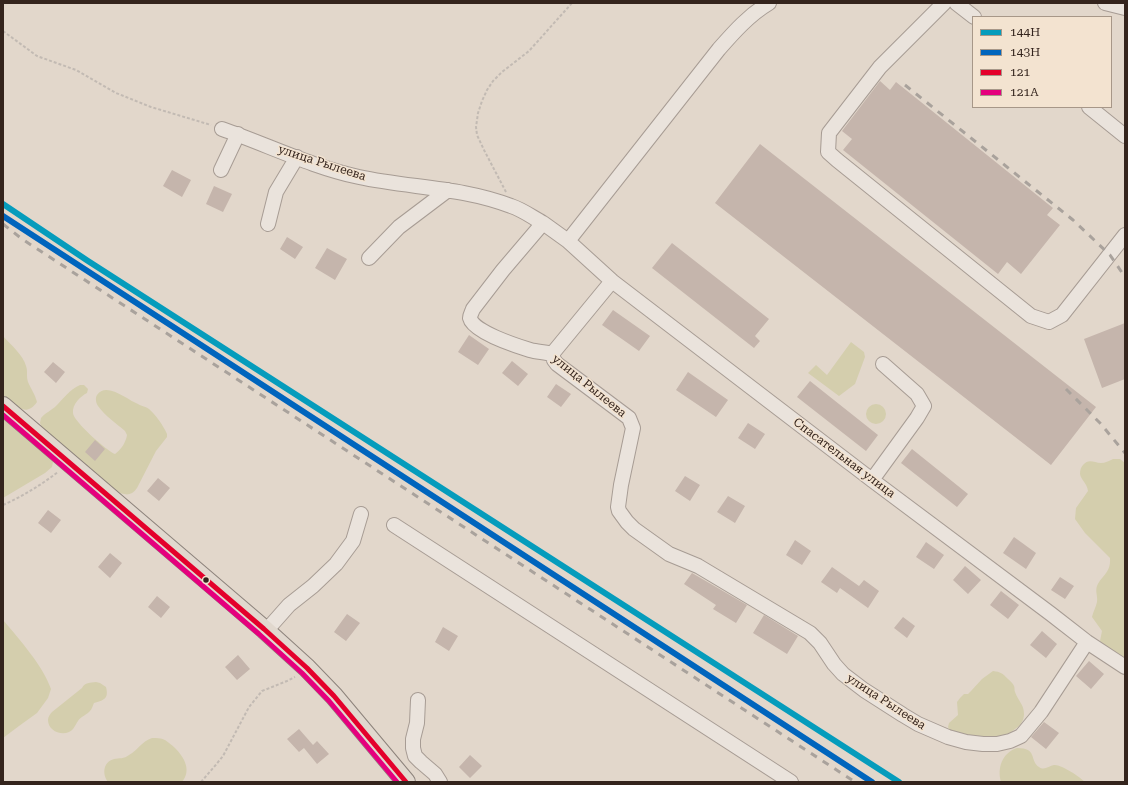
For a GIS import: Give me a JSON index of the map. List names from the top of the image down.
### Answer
{
  "streets": {
    "street": ["улица Рылеева", "Спасательная улица"]
  },
  "crossings": [
    ["улица Рылеева", "Спасательная улица"]
  ],
  "lines": [
    "transit line 144Н",
    "transit line 143Н",
    "transit line 121",
    "transit line 121А"
  ],
  "legend": [
    "144Н",
    "143Н",
    "121",
    "121А"
  ]
}
